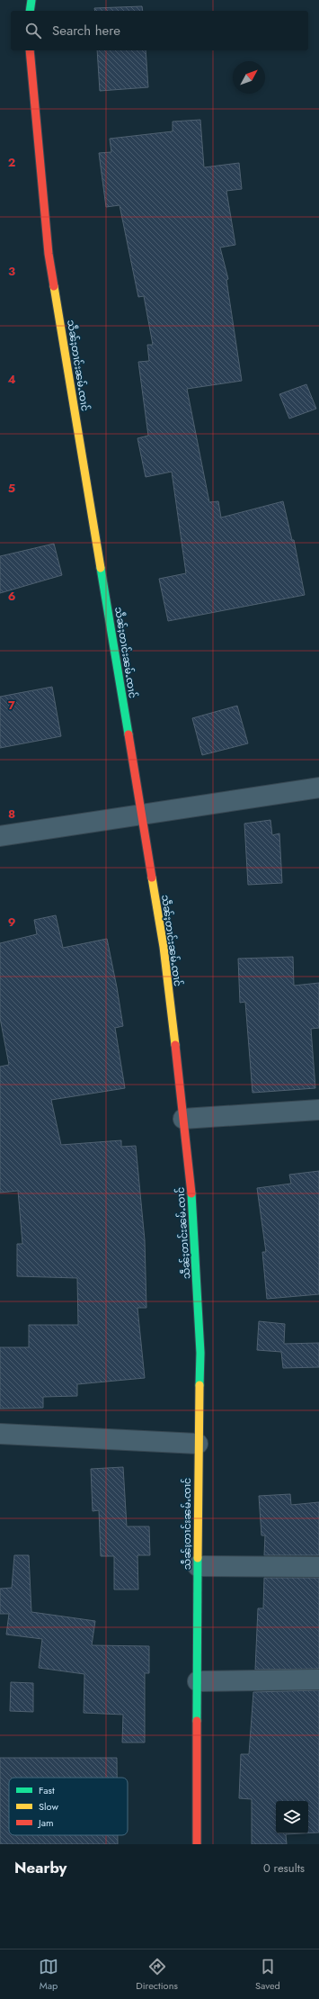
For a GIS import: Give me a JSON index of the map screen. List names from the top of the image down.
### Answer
{
  "streets": {
    "highway": ["သဵၼ်ႈတၢင်းၼမ်ႉၸၢင်"]
  },
  "legend": ["Fast", "Slow", "Jam"],
  "north": "top right",
  "page": {
    "search": "Search here",
    "heading": ["Nearby", "0 results"],
    "nav": ["Map", "Directions", "Saved"]
  },
  "grid": {
    "rows": [
      "2",
      "3",
      "4",
      "5",
      "6",
      "7",
      "8",
      "9"
    ]
  }
}
